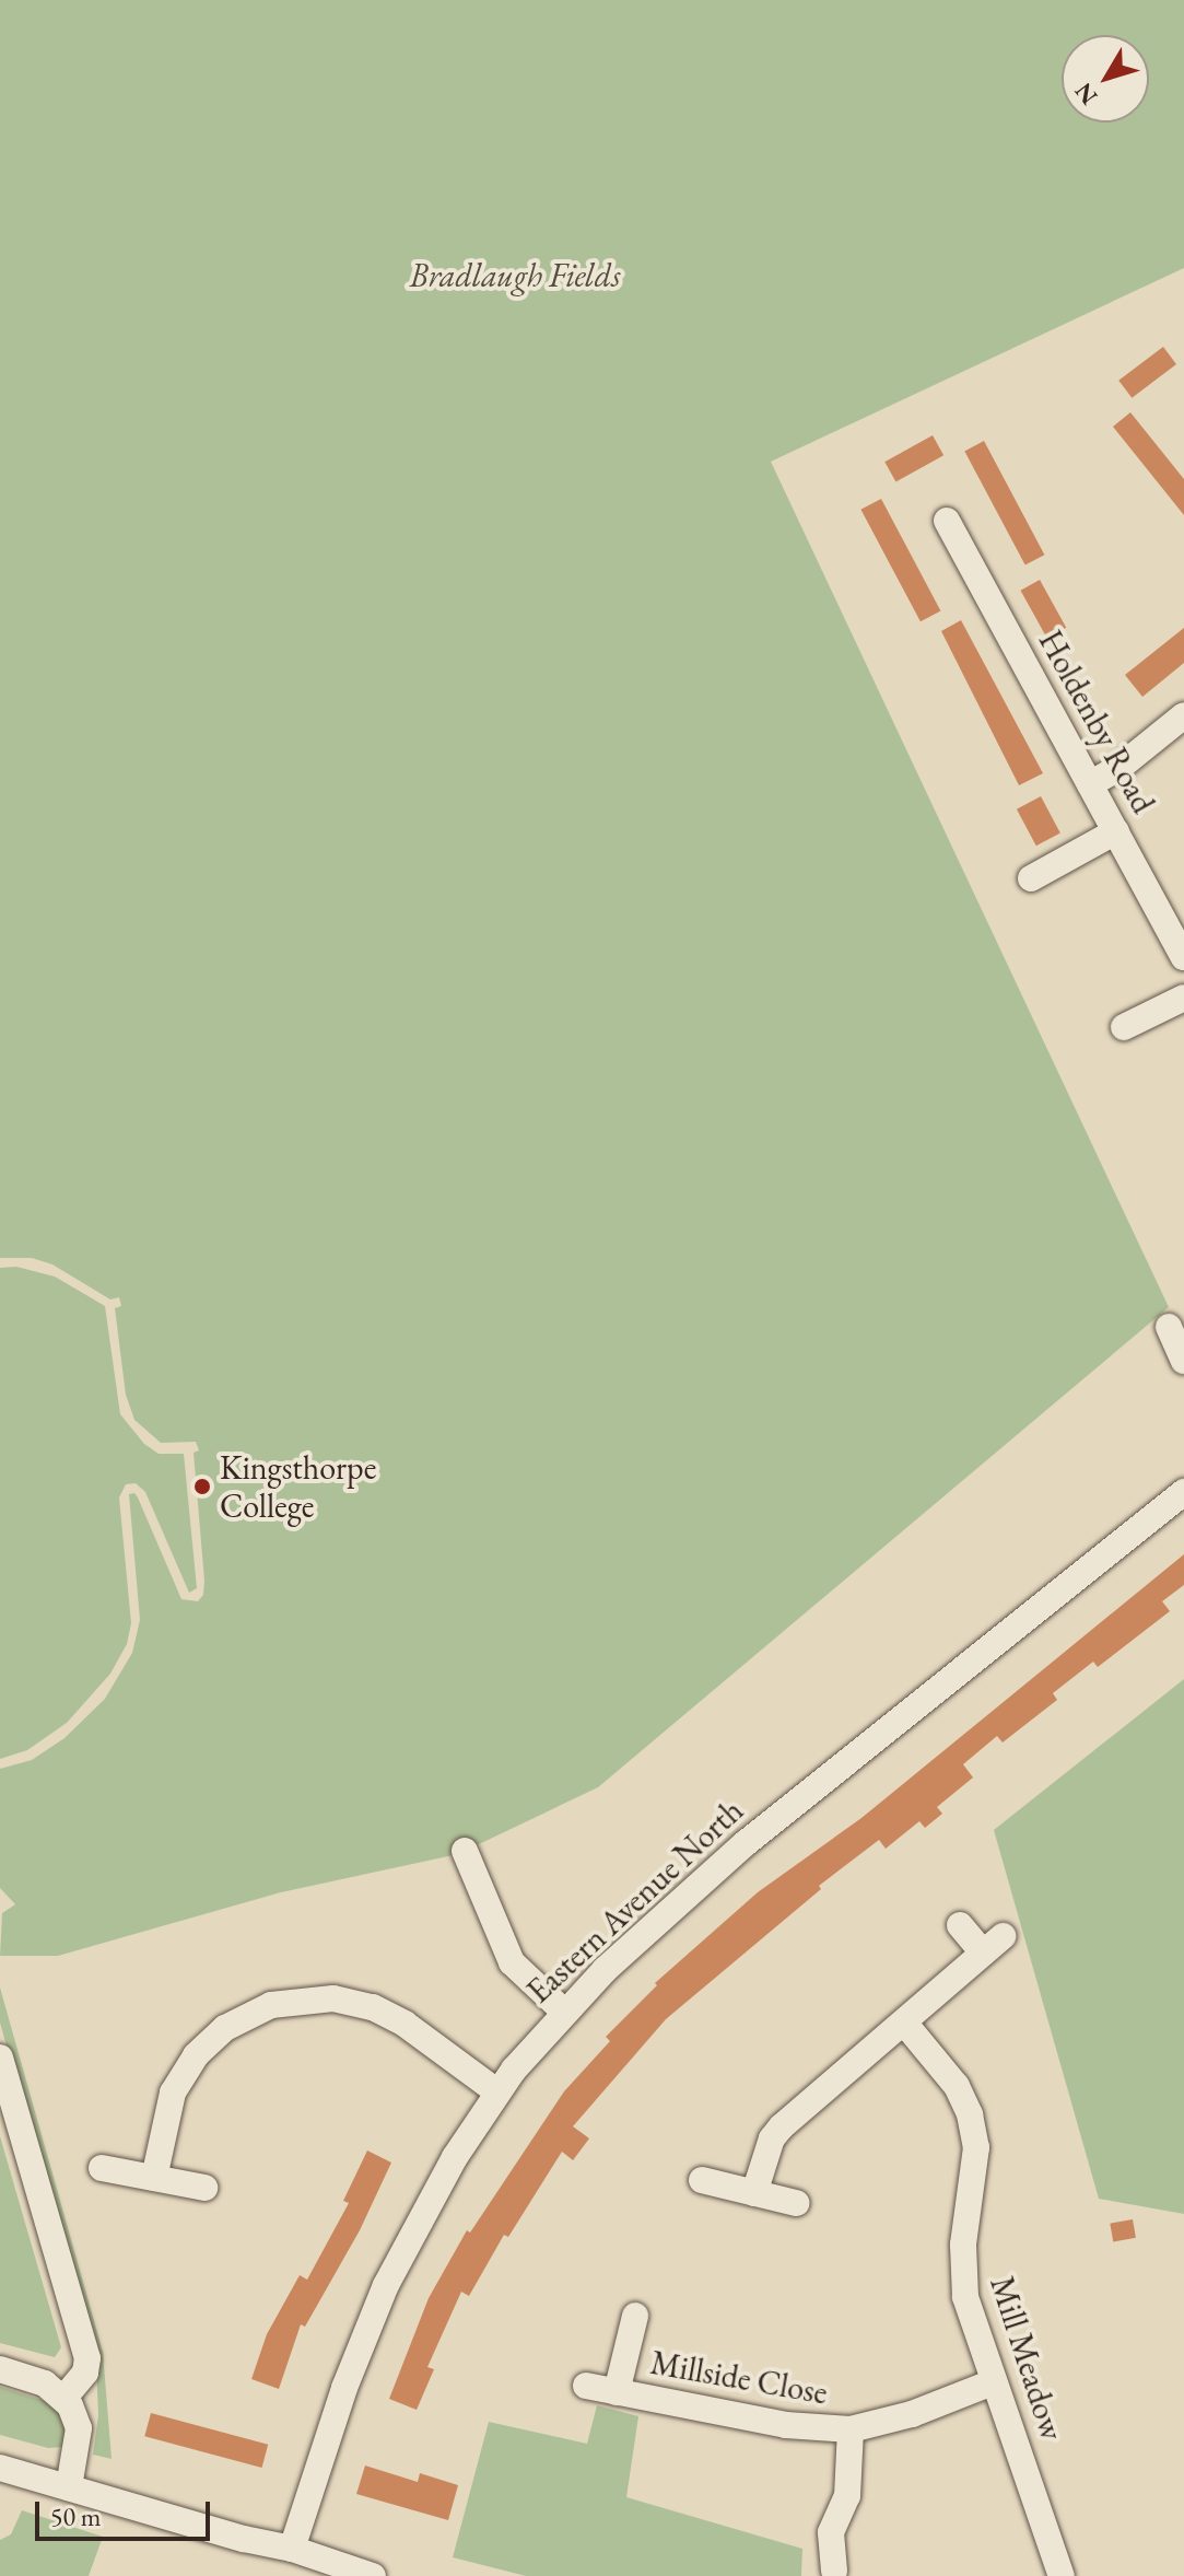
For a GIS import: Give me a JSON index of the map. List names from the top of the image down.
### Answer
{
  "streets": {
    "street": [
      "Holdenby Road",
      "Eastern Avenue North",
      "Mill Meadow",
      "Millside Close"
    ]
  },
  "crossings": [
    ["Mill Meadow", "Millside Close"]
  ],
  "parks": ["Bradlaugh Fields"],
  "places": ["Kingsthorpe College"],
  "scale_bar": "50 m",
  "north": "bottom left"
}
